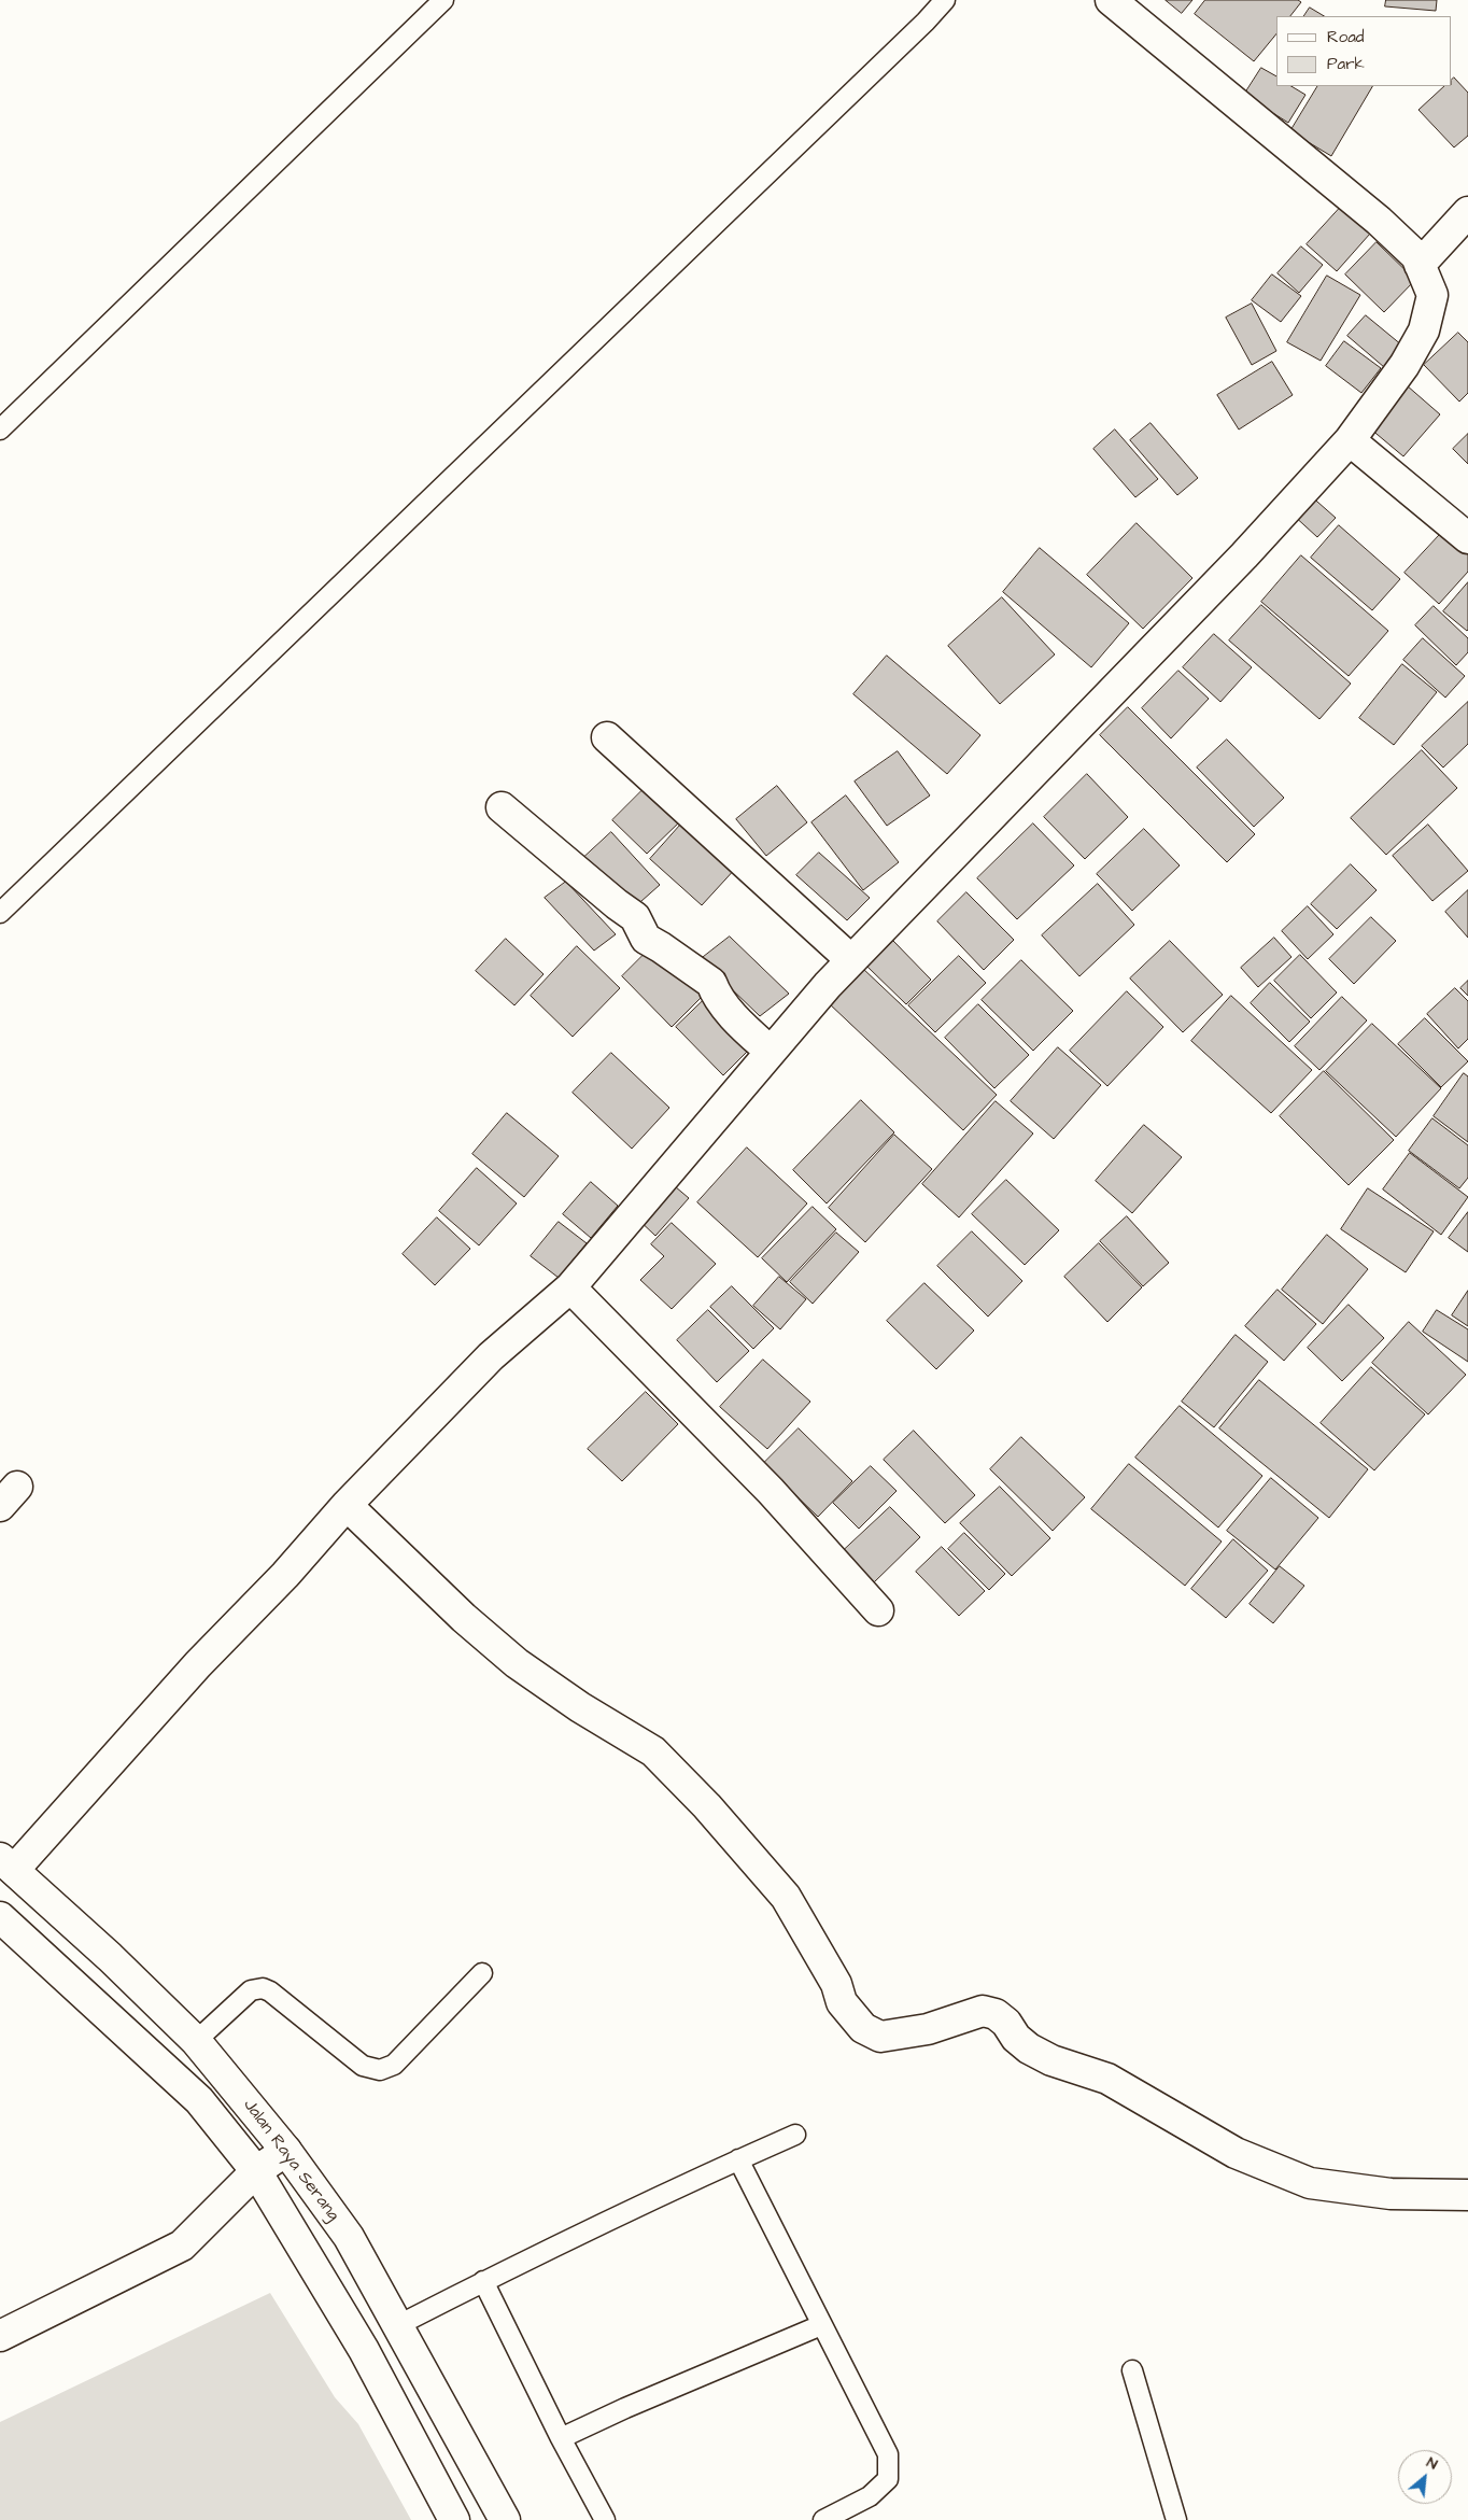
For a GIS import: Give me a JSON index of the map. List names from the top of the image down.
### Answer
{
  "streets": {
    "main road": ["Jalan Raya Serang"]
  },
  "legend": ["Road", "Park"],
  "north": "top right"
}
